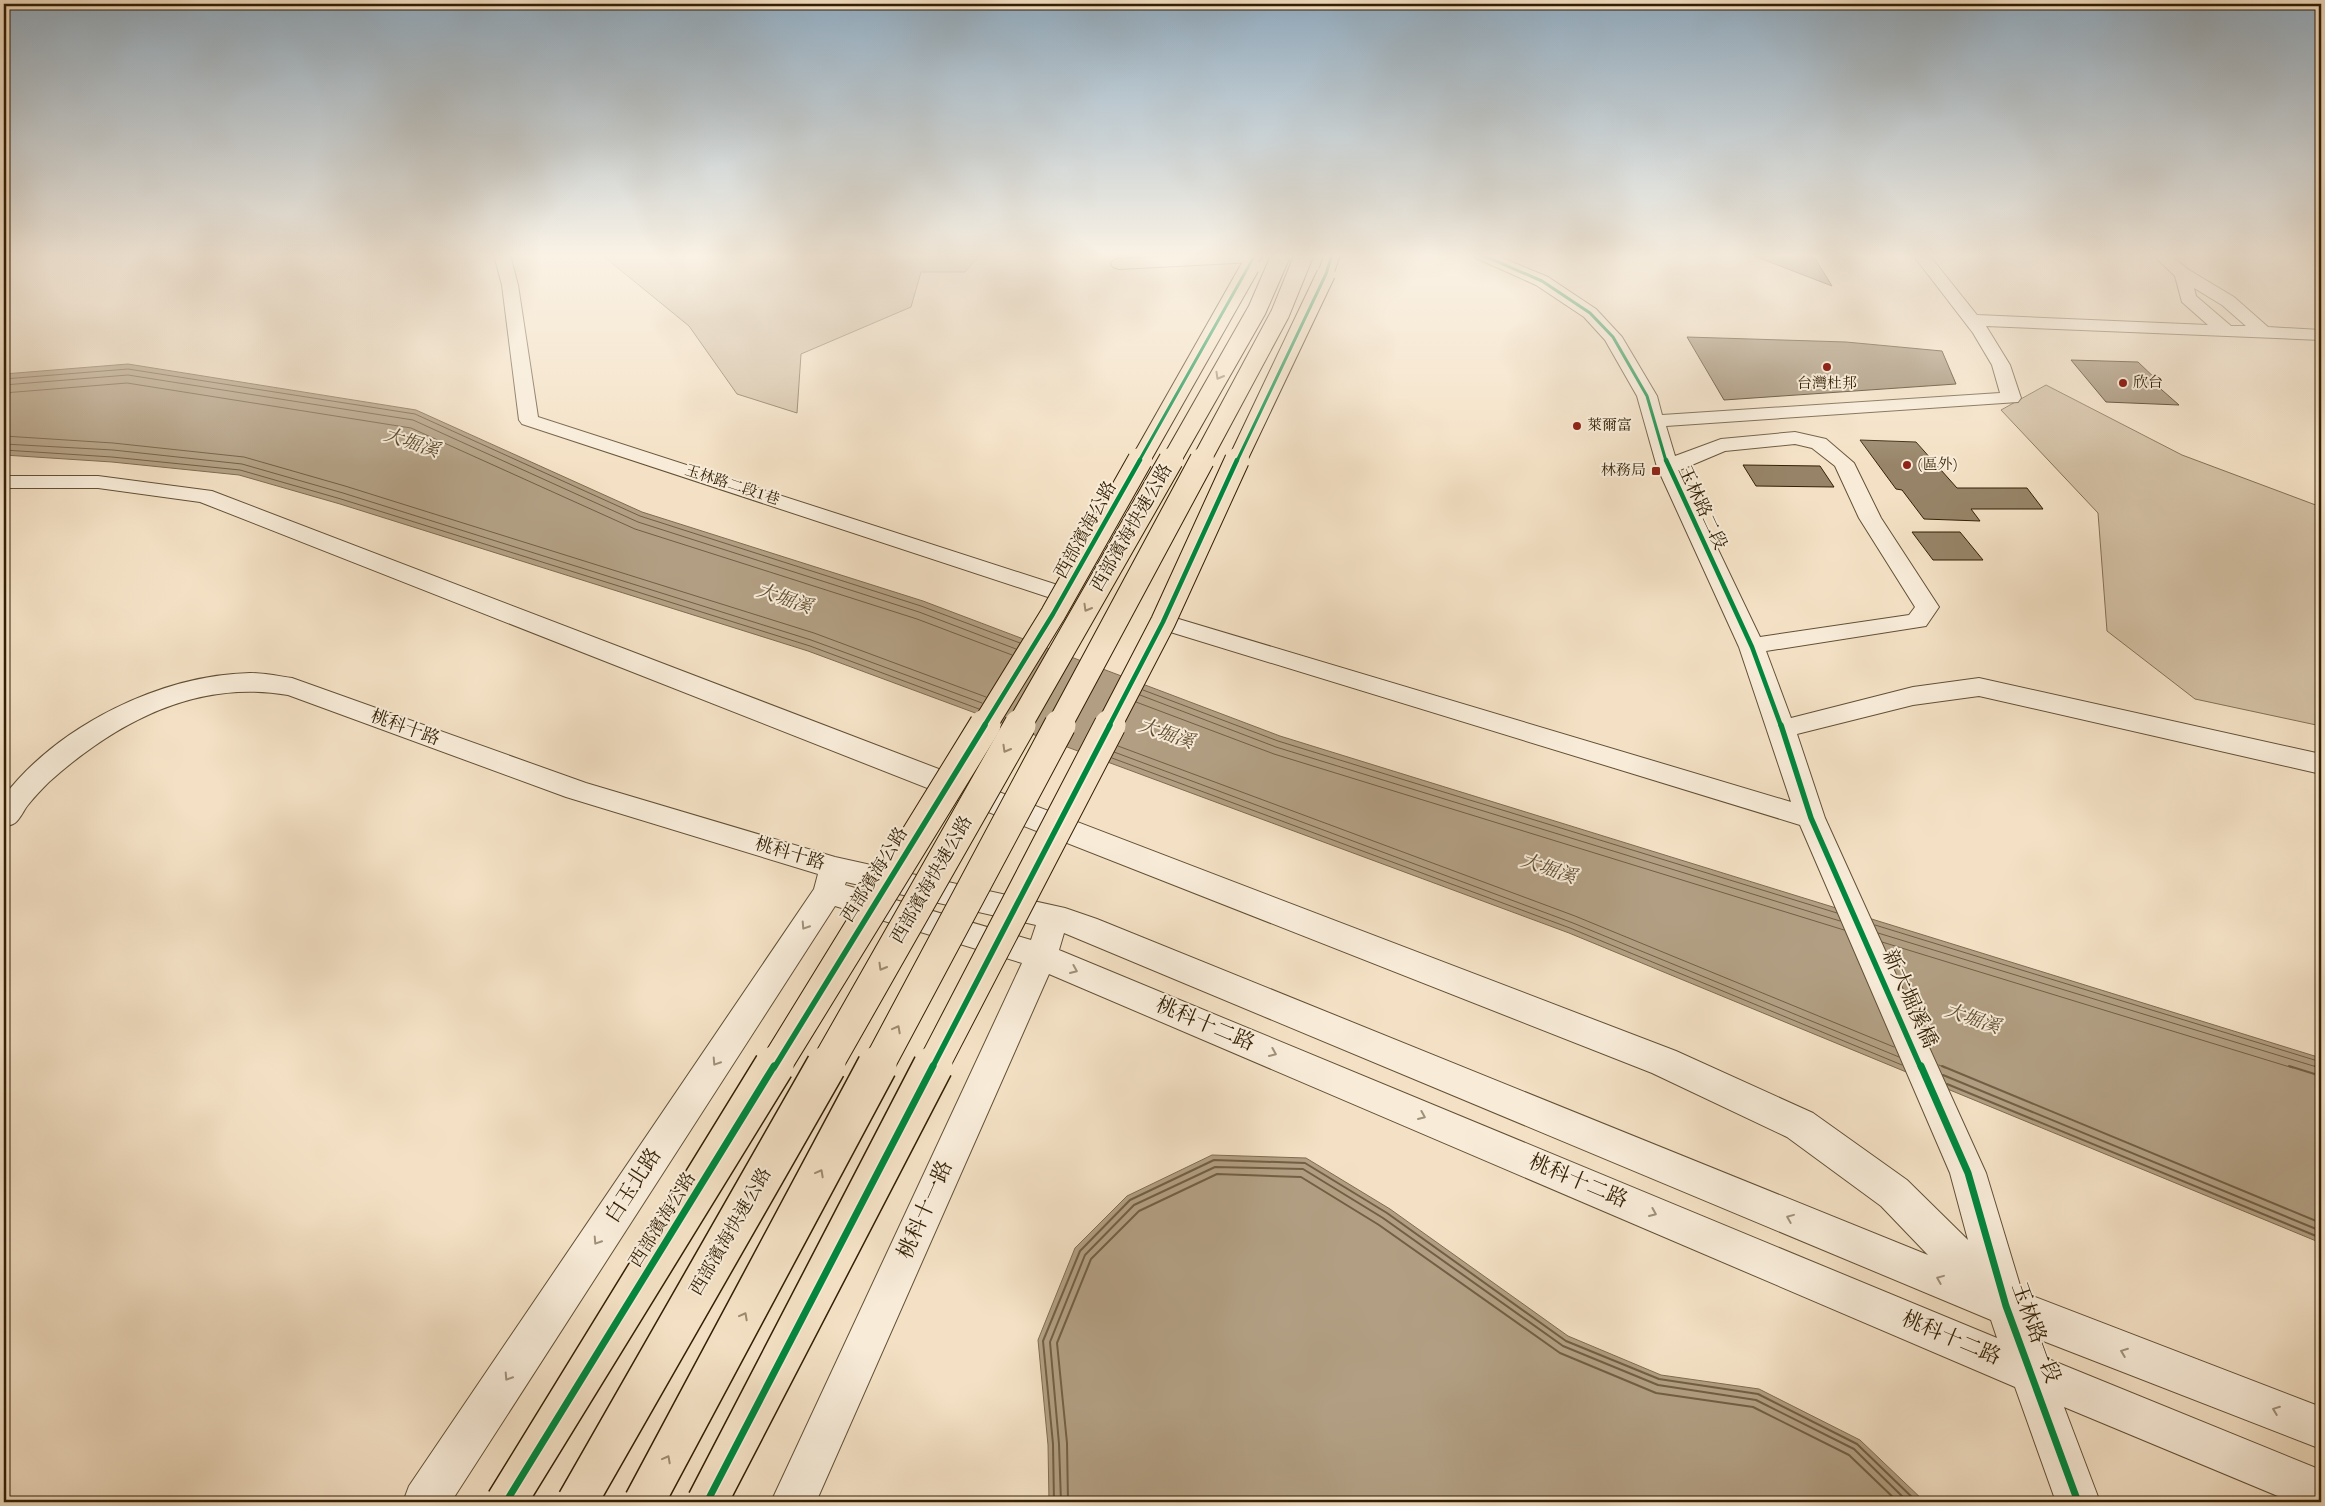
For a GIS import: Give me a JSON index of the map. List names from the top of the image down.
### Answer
{
  "streets": {
    "main road": ["西部濱海快速公路", "西部濱海公路"],
    "street": [
      "玉林路二段1巷",
      "玉林路二段",
      "桃科十路",
      "新大堀溪橋",
      "桃科十二路",
      "白玉北路",
      "桃科十一路",
      "玉林路一段"
    ]
  },
  "crossings": [
    ["玉林路二段1巷", "西部濱海公路"],
    ["玉林路二段", "新大堀溪橋"],
    ["桃科十路", "桃科十二路"],
    ["桃科十路", "白玉北路"],
    ["新大堀溪橋", "玉林路一段"],
    ["桃科十二路", "白玉北路"],
    ["桃科十二路", "桃科十一路"],
    ["桃科十二路", "玉林路一段"]
  ],
  "one_way": ["白玉北路"],
  "water": ["大堀溪"],
  "places": {
    "other": [
      "台灣杜邦",
      "欣台",
      "萊爾富",
      "(區外)"
    ],
    "transit": ["林務局"]
  }
}
